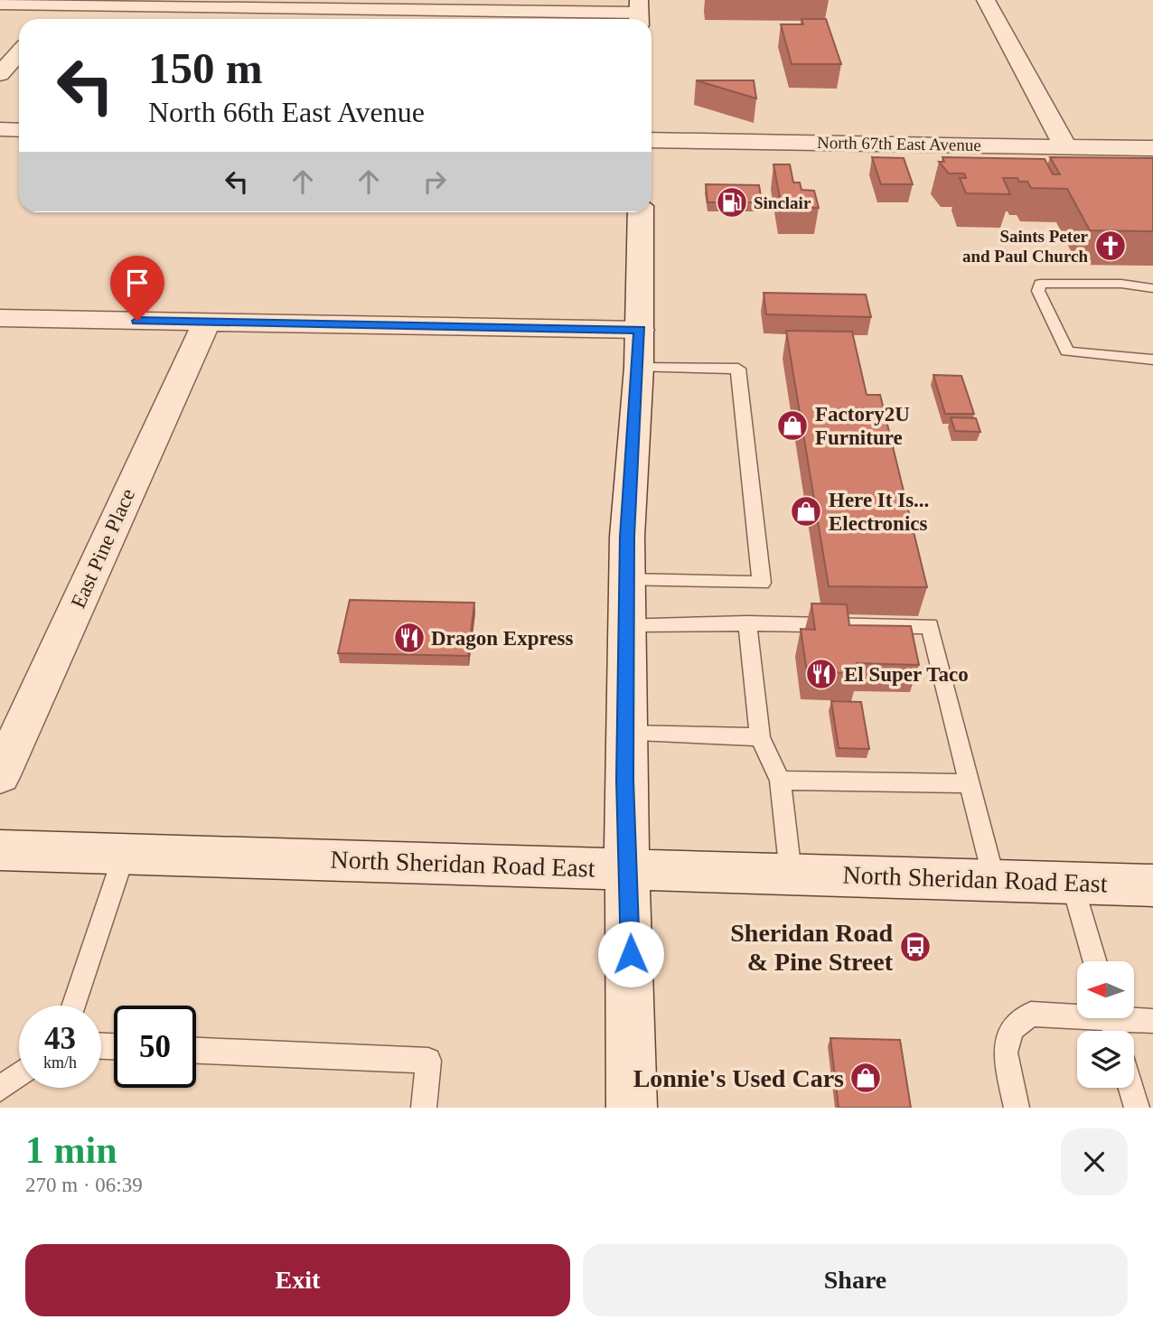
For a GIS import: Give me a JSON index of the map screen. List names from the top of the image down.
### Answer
{
  "streets": {
    "street": ["North 67th East Avenue", "East Pine Place", "North Sheridan Road East"]
  },
  "places": {
    "fuel station": ["Sinclair"],
    "church": ["Saints Peter and Paul Church"],
    "shop": ["Factory2U Furniture", "Here It Is... Electronics", "Lonnie's Used Cars"],
    "restaurant": ["Dragon Express", "El Super Taco"],
    "bus stop": ["Sheridan Road & Pine Street"]
  },
  "north": "left",
  "page": {
    "turn": ["150 m", "North 66th East Avenue"],
    "speed": "43 km/h",
    "limit": "50",
    "heading": ["1 min", "270 m · 06:39"],
    "buttons": ["Exit", "Share"]
  }
}
